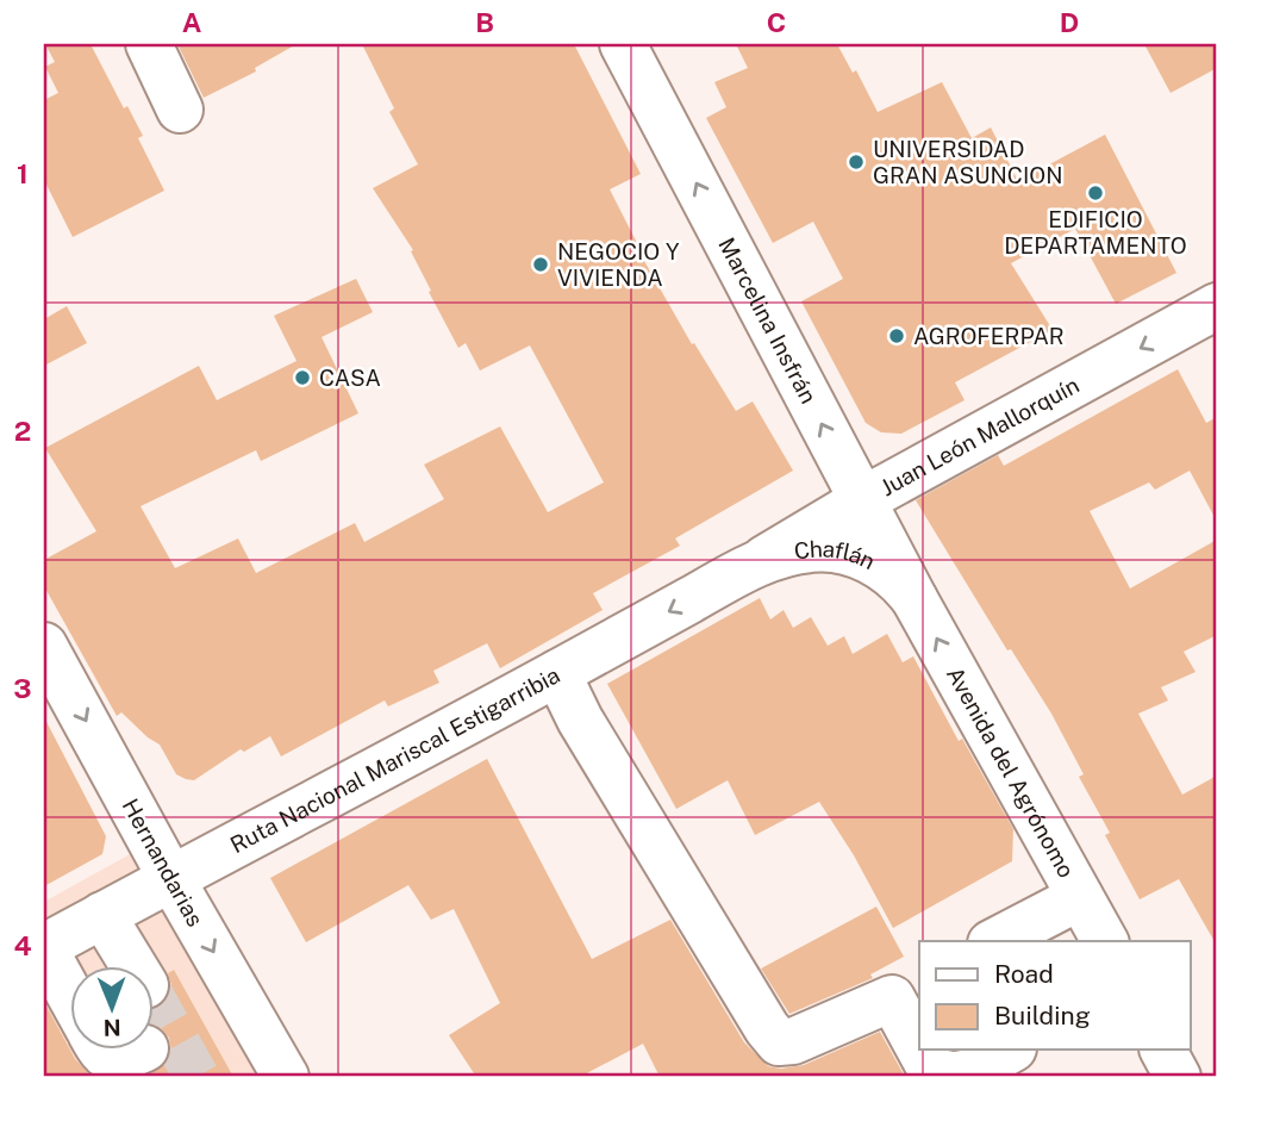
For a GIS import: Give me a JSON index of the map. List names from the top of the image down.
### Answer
{
  "streets": {
    "main road": [
      "Marcelina Insfrán",
      "Juan León Mallorquín",
      "Chaflán",
      "Ruta Nacional Mariscal Estigarribia",
      "Avenida del Agrónomo",
      "Hernandarias"
    ]
  },
  "crossings": [
    ["Marcelina Insfrán", "Juan León Mallorquín"],
    ["Marcelina Insfrán", "Chaflán"],
    ["Marcelina Insfrán", "Avenida del Agrónomo"],
    ["Juan León Mallorquín", "Chaflán"],
    ["Juan León Mallorquín", "Ruta Nacional Mariscal Estigarribia"],
    ["Chaflán", "Ruta Nacional Mariscal Estigarribia"],
    ["Chaflán", "Avenida del Agrónomo"],
    ["Ruta Nacional Mariscal Estigarribia", "Hernandarias"]
  ],
  "one_way": [
    "Marcelina Insfrán",
    "Juan León Mallorquín",
    "Avenida del Agrónomo",
    "Hernandarias"
  ],
  "places": [
    "UNIVERSIDAD GRAN ASUNCION",
    "EDIFICIO DEPARTAMENTO",
    "NEGOCIO Y VIVIENDA",
    "AGROFERPAR",
    "CASA"
  ],
  "legend": ["Road", "Building"],
  "north": "bottom",
  "grid": {
    "columns": [
      "A",
      "B",
      "C",
      "D"
    ],
    "rows": [
      "1",
      "2",
      "3",
      "4"
    ]
  }
}
